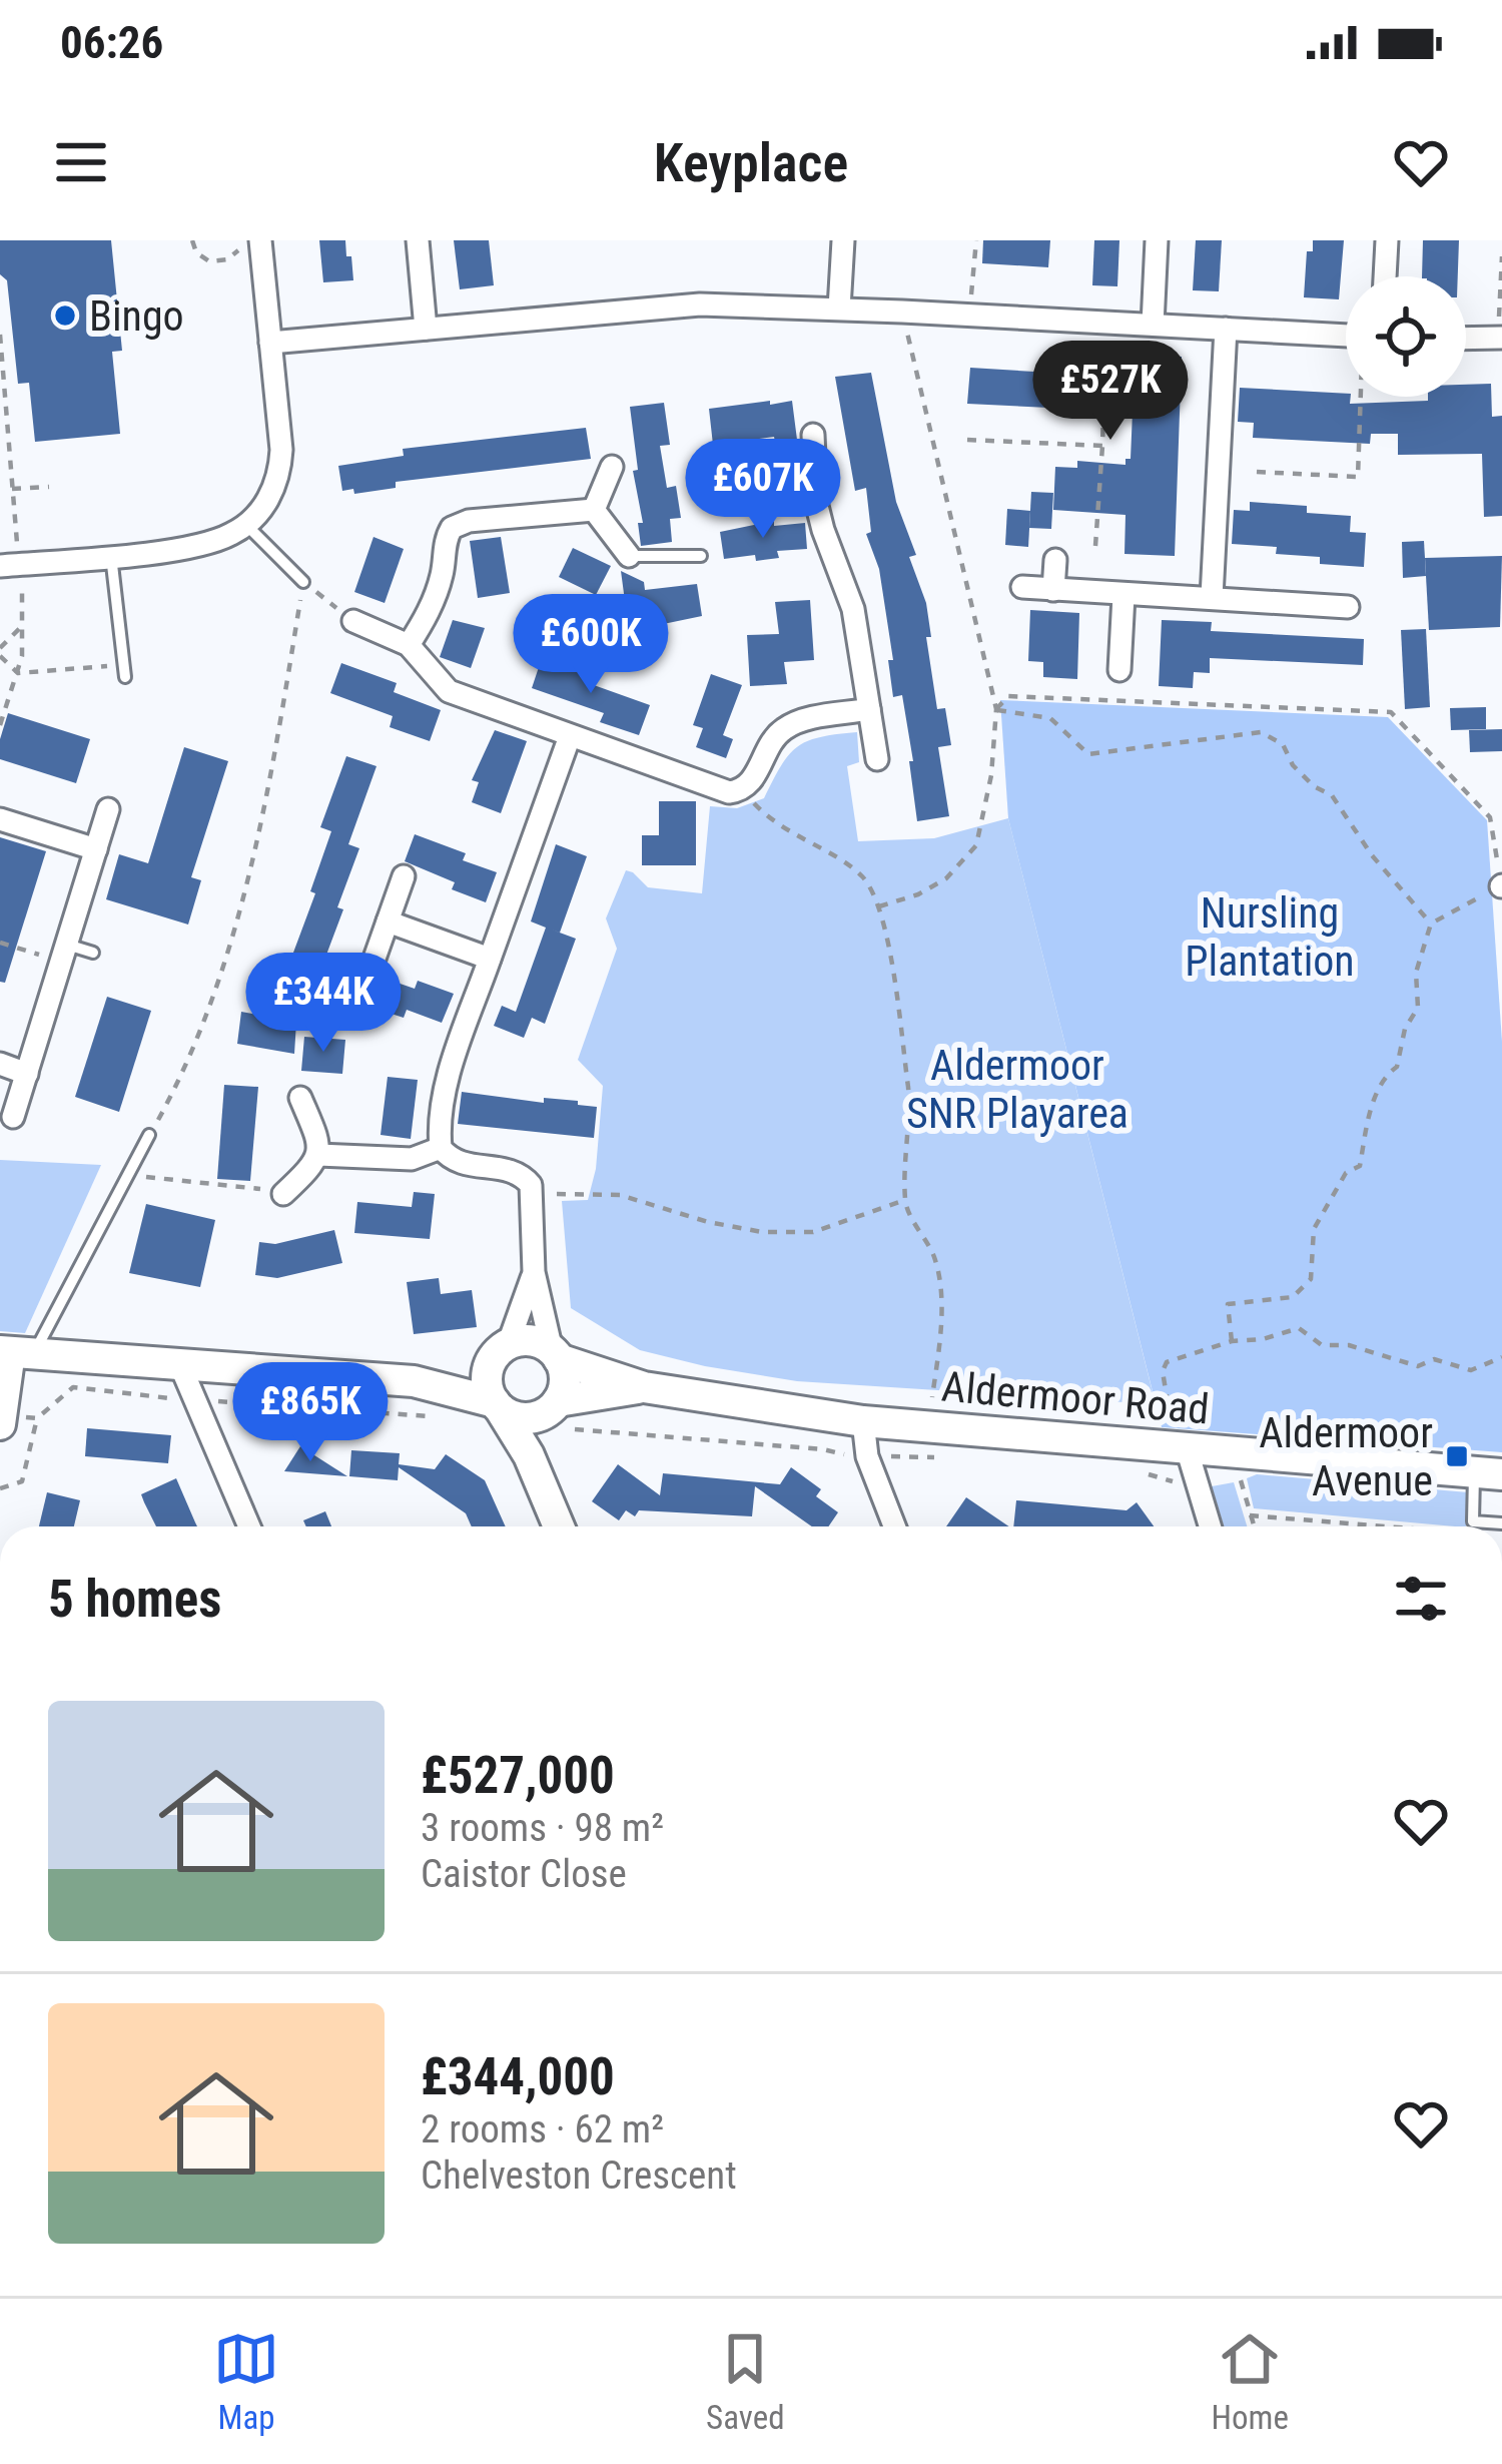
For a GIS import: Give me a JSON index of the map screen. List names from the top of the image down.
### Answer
{
  "streets": {
    "street": ["Aldermoor Road"]
  },
  "parks": ["Nursling Plantation", "Aldermoor SNR Playarea"],
  "places": {
    "other": ["Bingo"],
    "transit": ["Aldermoor Avenue"]
  },
  "page": {
    "status": "06:26",
    "header": "Keyplace",
    "price": [
      "£527K",
      "£607K",
      "£600K",
      "£344K",
      "£865K"
    ],
    "heading": "5 homes",
    "list": [
      {
        "name": "£527,000",
        "note": "3 rooms · 98 m² · Caistor Close"
      },
      {
        "name": "£344,000",
        "note": "2 rooms · 62 m² · Chelveston Crescent"
      }
    ],
    "tabs": ["Map", "Saved", "Home"]
  }
}
